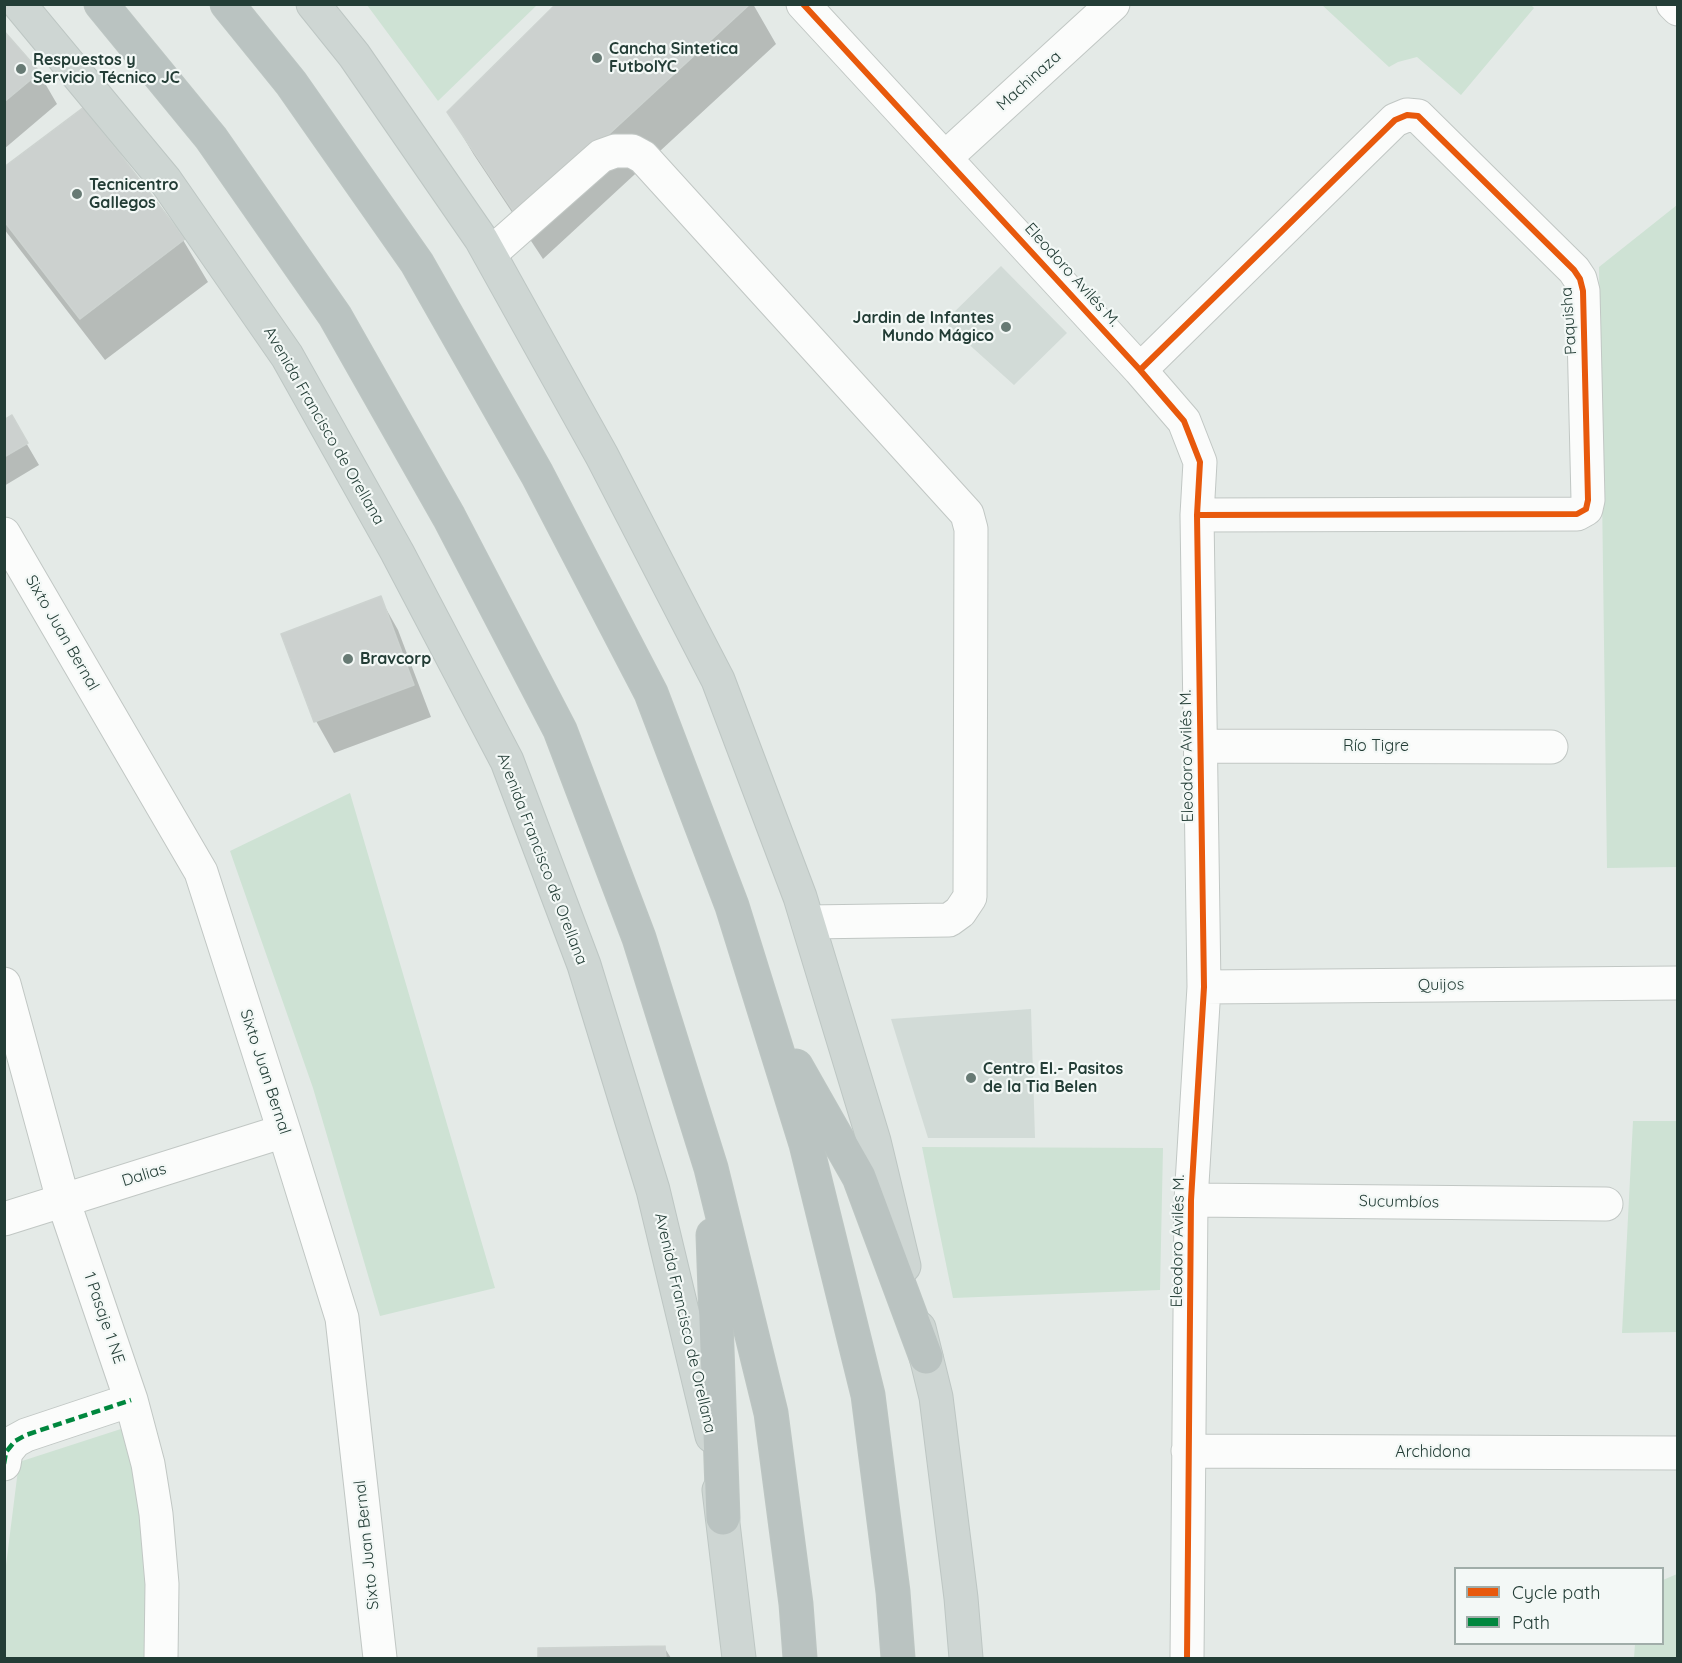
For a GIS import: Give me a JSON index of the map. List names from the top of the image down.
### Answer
{
  "streets": {
    "main road": ["Avenida Francisco de Orellana"],
    "street": [
      "Machinaza",
      "Eleodoro Avilés M.",
      "Paquisha",
      "Sixto Juan Bernal",
      "Río Tigre",
      "Quijos",
      "Dalias",
      "Sucumbíos",
      "1 Pasaje 1 NE",
      "Archidona"
    ]
  },
  "crossings": [
    ["Machinaza", "Eleodoro Avilés M."],
    ["Eleodoro Avilés M.", "Paquisha"],
    ["Eleodoro Avilés M.", "Río Tigre"],
    ["Eleodoro Avilés M.", "Quijos"],
    ["Eleodoro Avilés M.", "Sucumbíos"],
    ["Eleodoro Avilés M.", "Archidona"],
    ["Sixto Juan Bernal", "Dalias"],
    ["Dalias", "1 Pasaje 1 NE"]
  ],
  "places": [
    "Cancha Sintetica FutbolYC",
    "Respuestos y Servicio Técnico JC",
    "Tecnicentro Gallegos",
    "Jardin de Infantes Mundo Mágico",
    "Bravcorp",
    "Centro EI.- Pasitos de la Tia Belen"
  ],
  "legend": ["Cycle path", "Path"]
}
